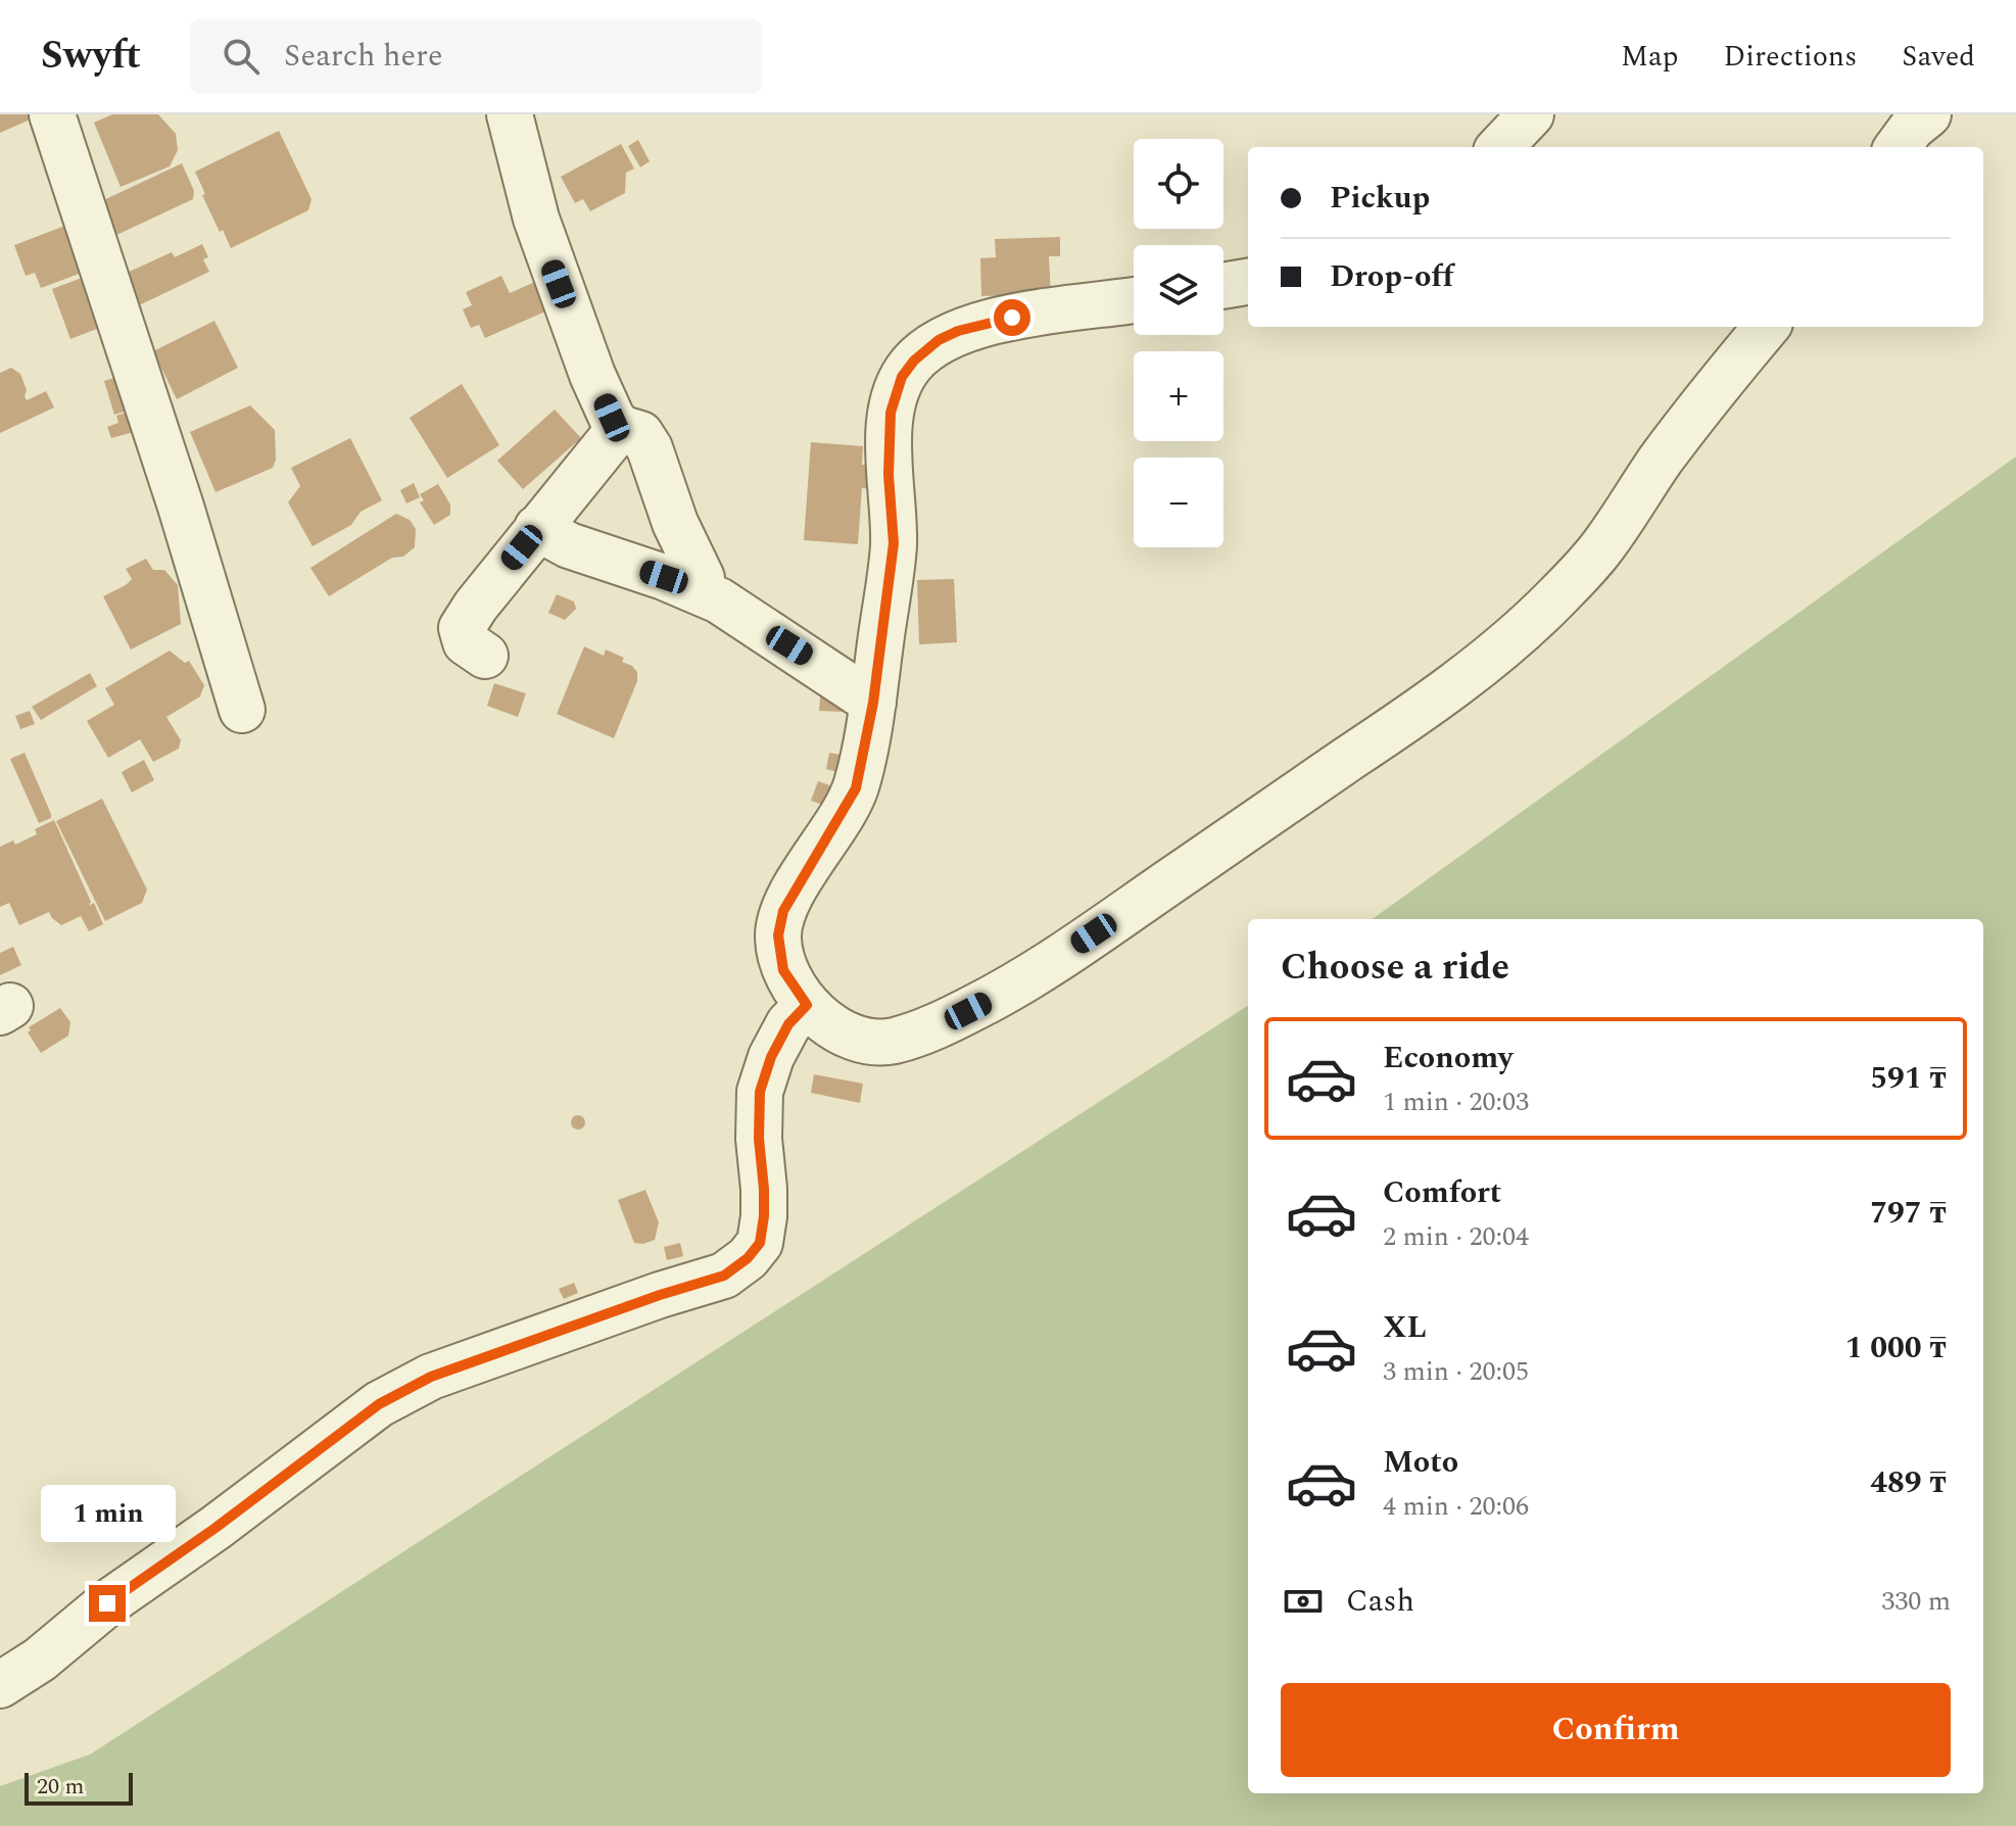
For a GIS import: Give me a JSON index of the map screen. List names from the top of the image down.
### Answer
{
  "scale_bar": "20 m",
  "page": {
    "header": "Swyft",
    "search": "Search here",
    "nav": ["Map", "Directions", "Saved"],
    "map_buttons": ["+", "−"],
    "banner": ["Pickup", "Drop-off"],
    "heading": "Choose a ride",
    "list": [
      {
        "name": "Economy",
        "note": "1 min · 20:03",
        "value": "591 ₸"
      },
      {
        "name": "Comfort",
        "note": "2 min · 20:04",
        "value": "797 ₸"
      },
      {
        "name": "XL",
        "note": "3 min · 20:05",
        "value": "1 000 ₸"
      },
      {
        "name": "Moto",
        "note": "4 min · 20:06",
        "value": "489 ₸"
      }
    ],
    "bubble": "1 min",
    "pay": ["Cash", "330 m"],
    "buttons": "Confirm",
    "scale": "20 m"
  }
}
